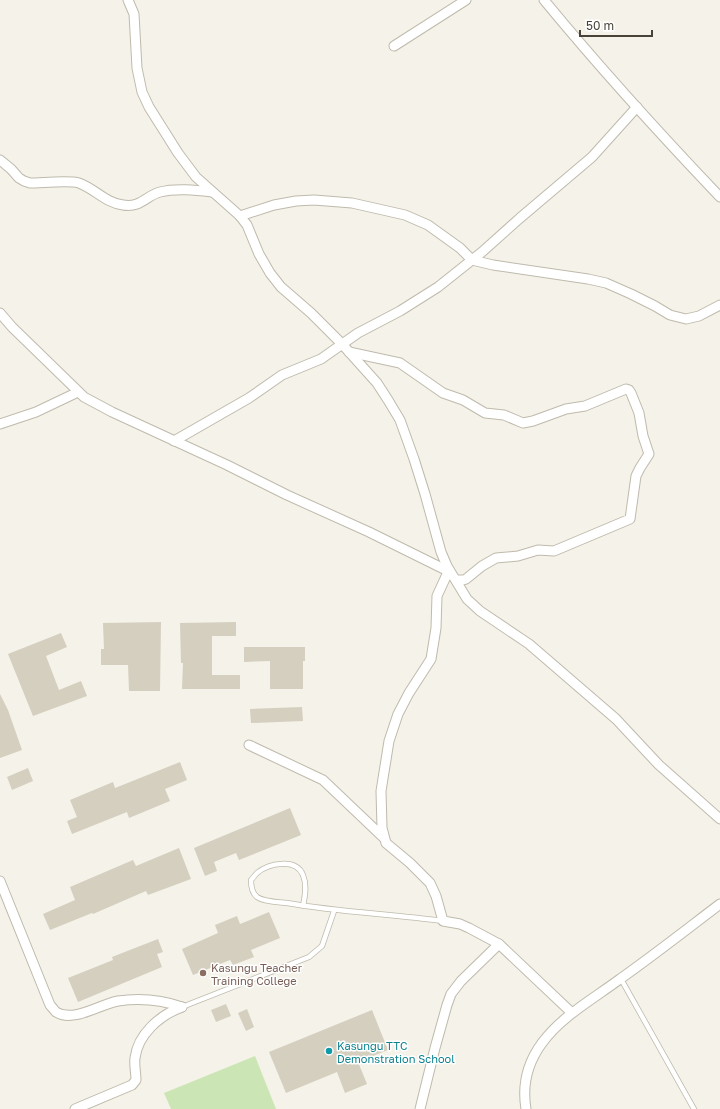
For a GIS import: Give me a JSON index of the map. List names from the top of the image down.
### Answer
{
  "places": ["Kasungu Teacher Training College", "Kasungu TTC Demonstration School"],
  "scale_bar": "50 m"
}
